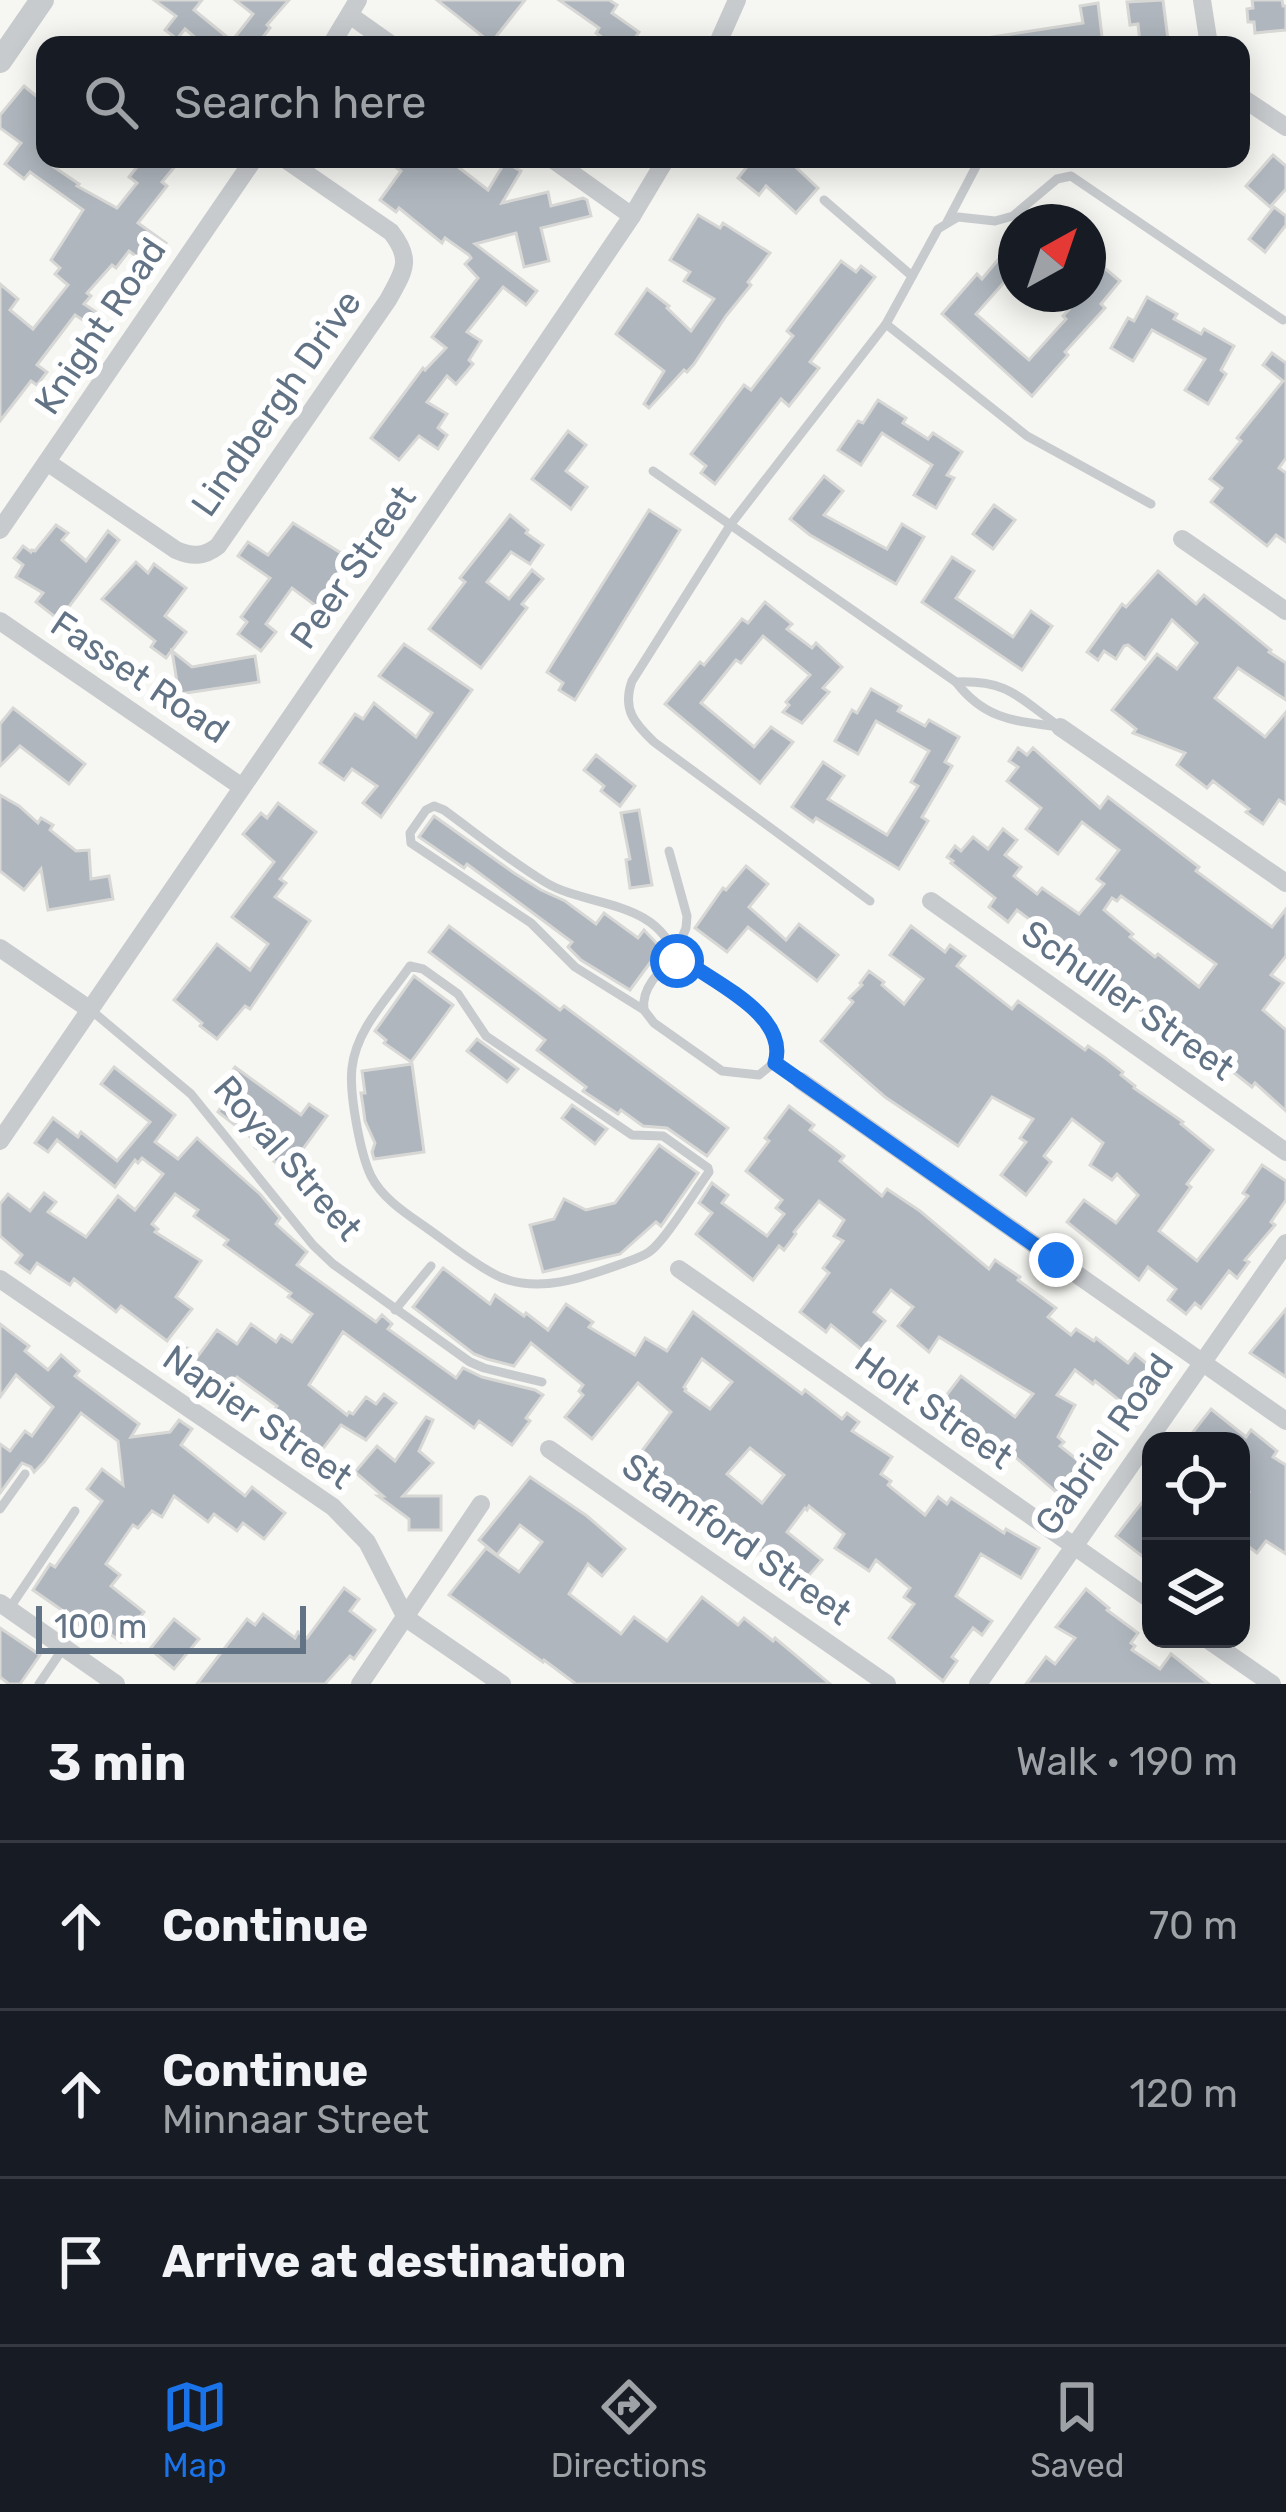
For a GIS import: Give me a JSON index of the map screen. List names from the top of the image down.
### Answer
{
  "streets": {
    "street": [
      "Knight Road",
      "Lindbergh Drive",
      "Peer Street",
      "Fasset Road",
      "Schuller Street",
      "Royal Street",
      "Holt Street",
      "Napier Street",
      "Gabriel Road",
      "Stamford Street"
    ]
  },
  "crossings": [
    ["Knight Road", "Lindbergh Drive"],
    ["Peer Street", "Fasset Road"],
    ["Peer Street", "Royal Street"],
    ["Holt Street", "Gabriel Road"]
  ],
  "scale_bar": "100 m",
  "north": "top right",
  "page": {
    "search": "Search here",
    "scale": "100 m",
    "heading": ["3 min", "Walk · 190 m"],
    "list": [
      ["Continue", "70 m"],
      ["Continue", "Minnaar Street", "120 m"],
      "Arrive at destination"
    ],
    "nav": ["Map", "Directions", "Saved"]
  }
}
